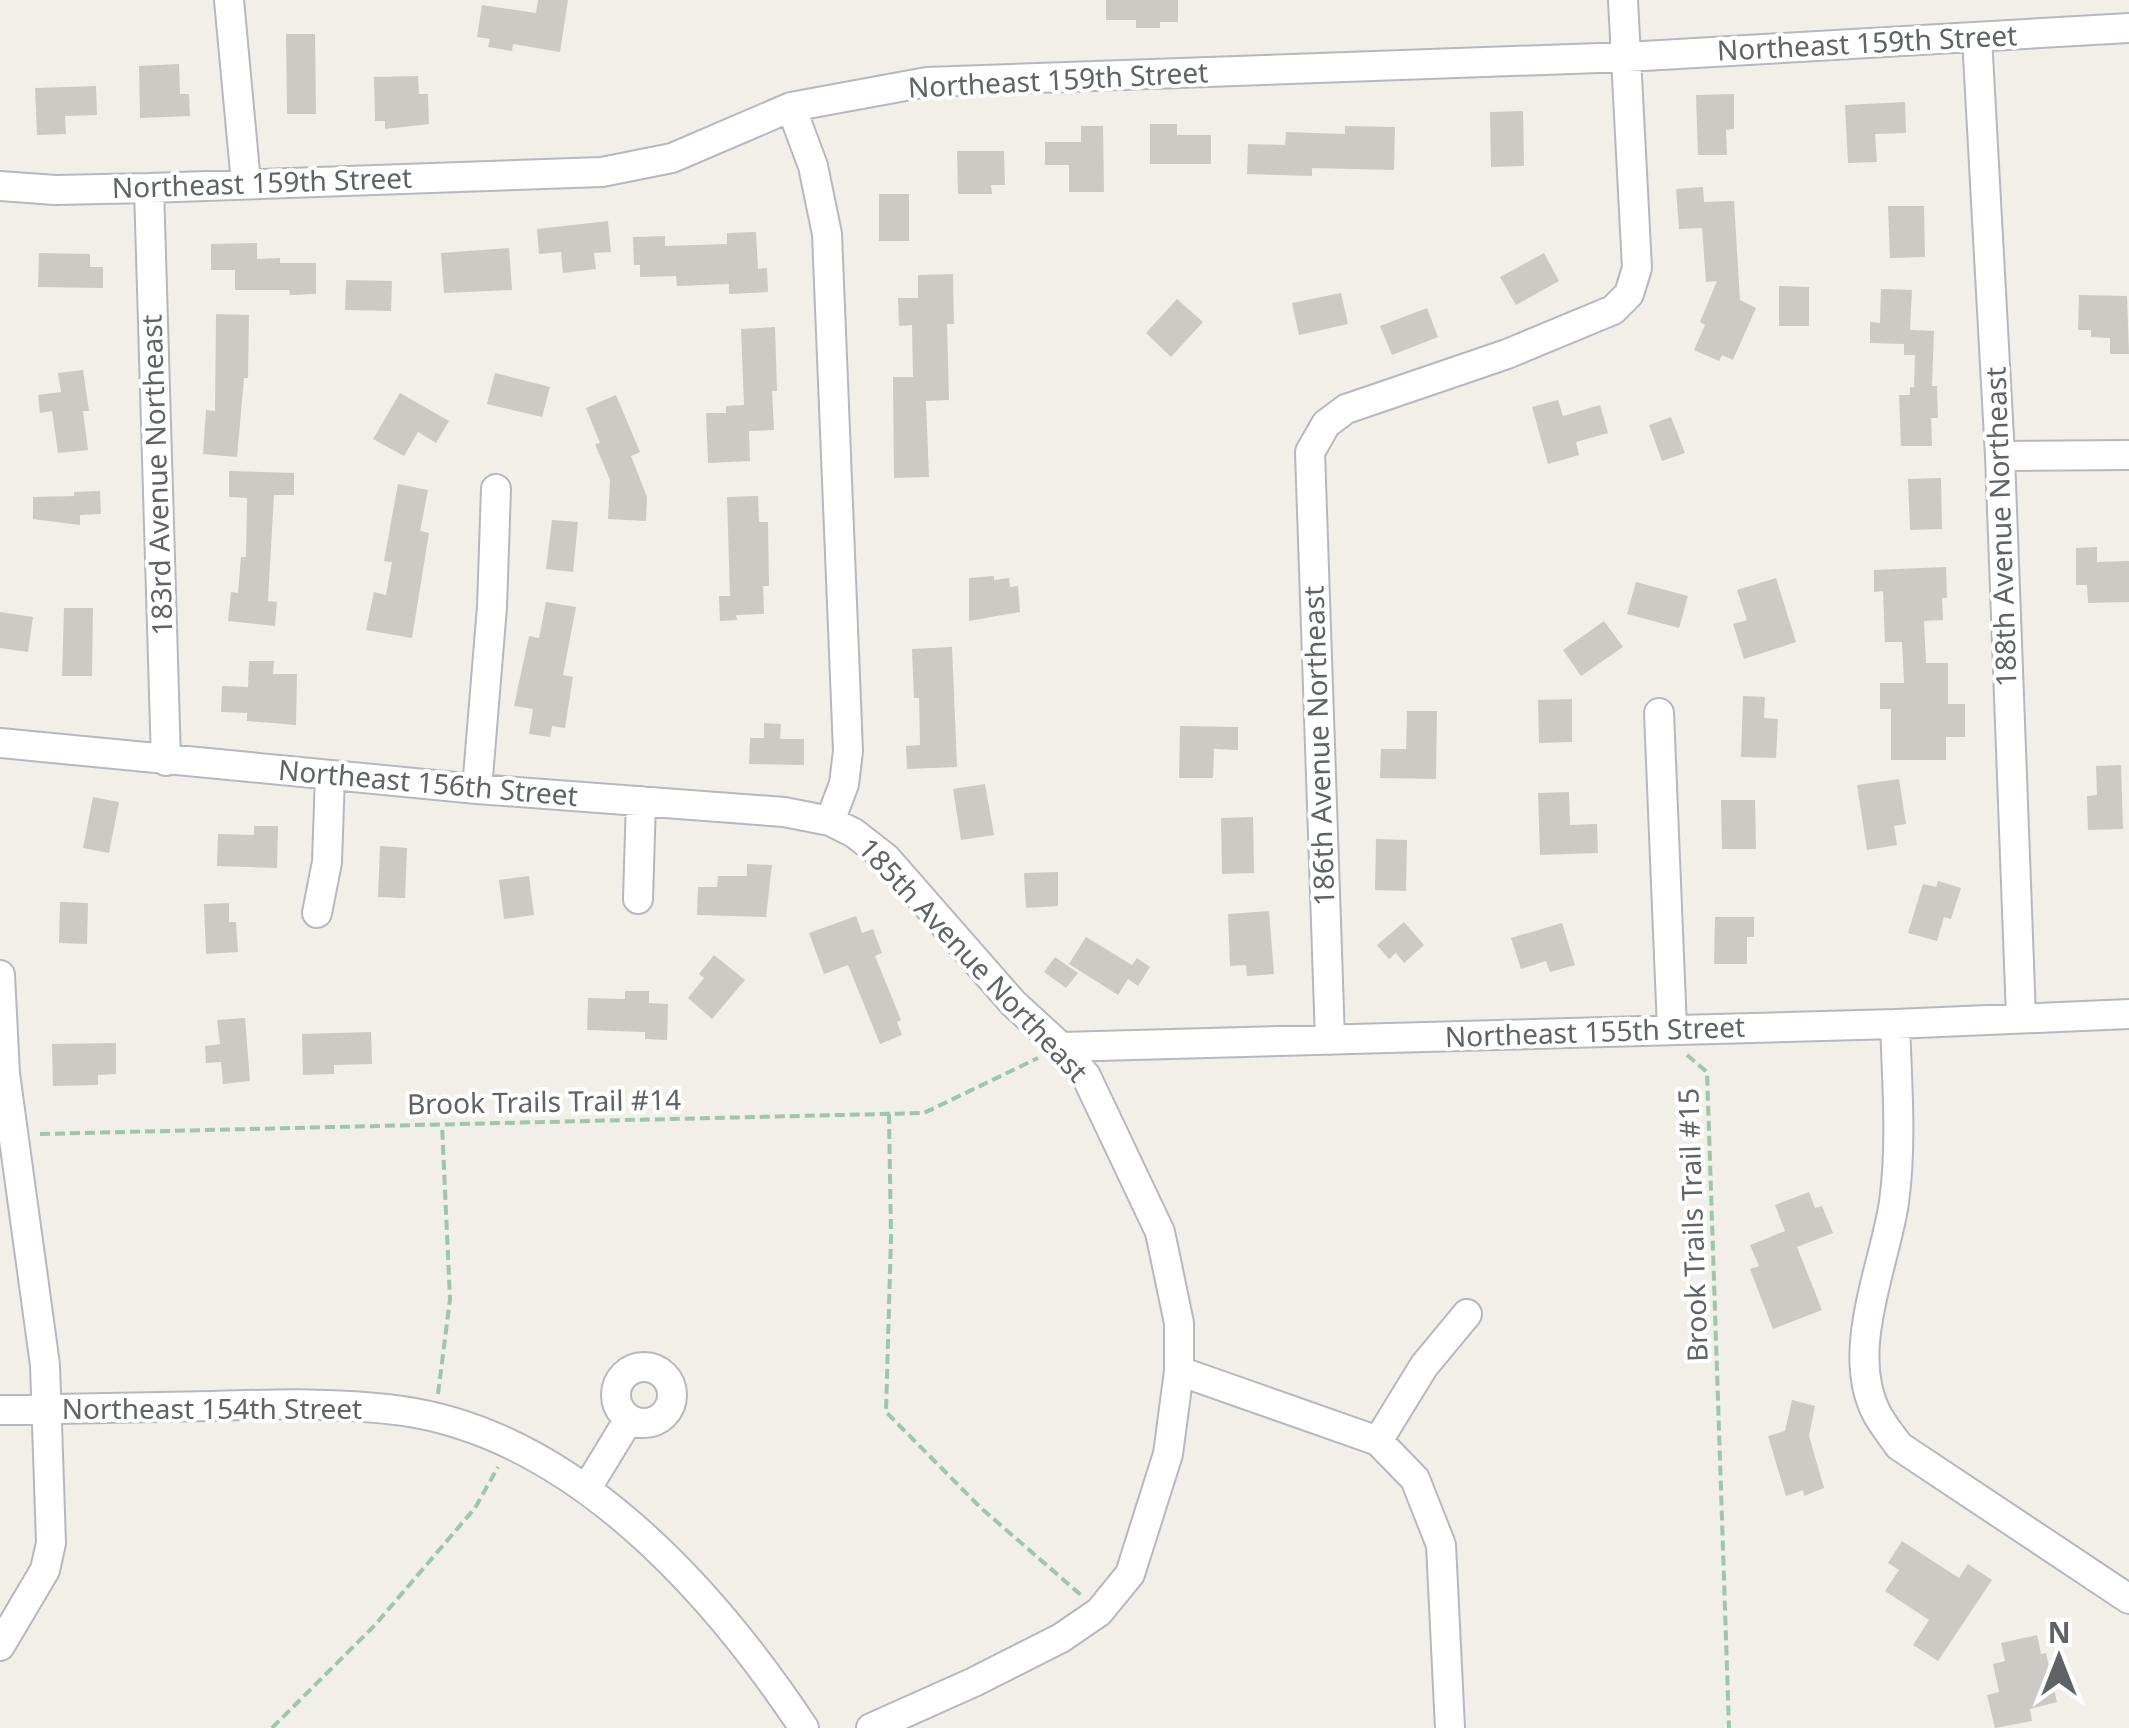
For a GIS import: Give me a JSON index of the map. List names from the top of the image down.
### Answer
{
  "streets": {
    "street": [
      "Northeast 159th Street",
      "183rd Avenue Northeast",
      "188th Avenue Northeast",
      "186th Avenue Northeast",
      "Northeast 156th Street",
      "185th Avenue Northeast",
      "Northeast 155th Street",
      "Northeast 154th Street"
    ],
    "path": ["Brook Trails Trail #14", "Brook Trails Trail #15"]
  },
  "crossings": [
    ["Northeast 159th Street", "183rd Avenue Northeast"],
    ["Northeast 159th Street", "188th Avenue Northeast"],
    ["Northeast 159th Street", "186th Avenue Northeast"],
    ["183rd Avenue Northeast", "Northeast 156th Street"],
    ["188th Avenue Northeast", "Northeast 155th Street"],
    ["186th Avenue Northeast", "Northeast 155th Street"],
    ["Northeast 156th Street", "185th Avenue Northeast"],
    ["185th Avenue Northeast", "Northeast 155th Street"],
    ["185th Avenue Northeast", "Brook Trails Trail #14"],
    ["Northeast 155th Street", "Brook Trails Trail #14"],
    ["Northeast 155th Street", "Brook Trails Trail #15"]
  ],
  "north": "top"
}
